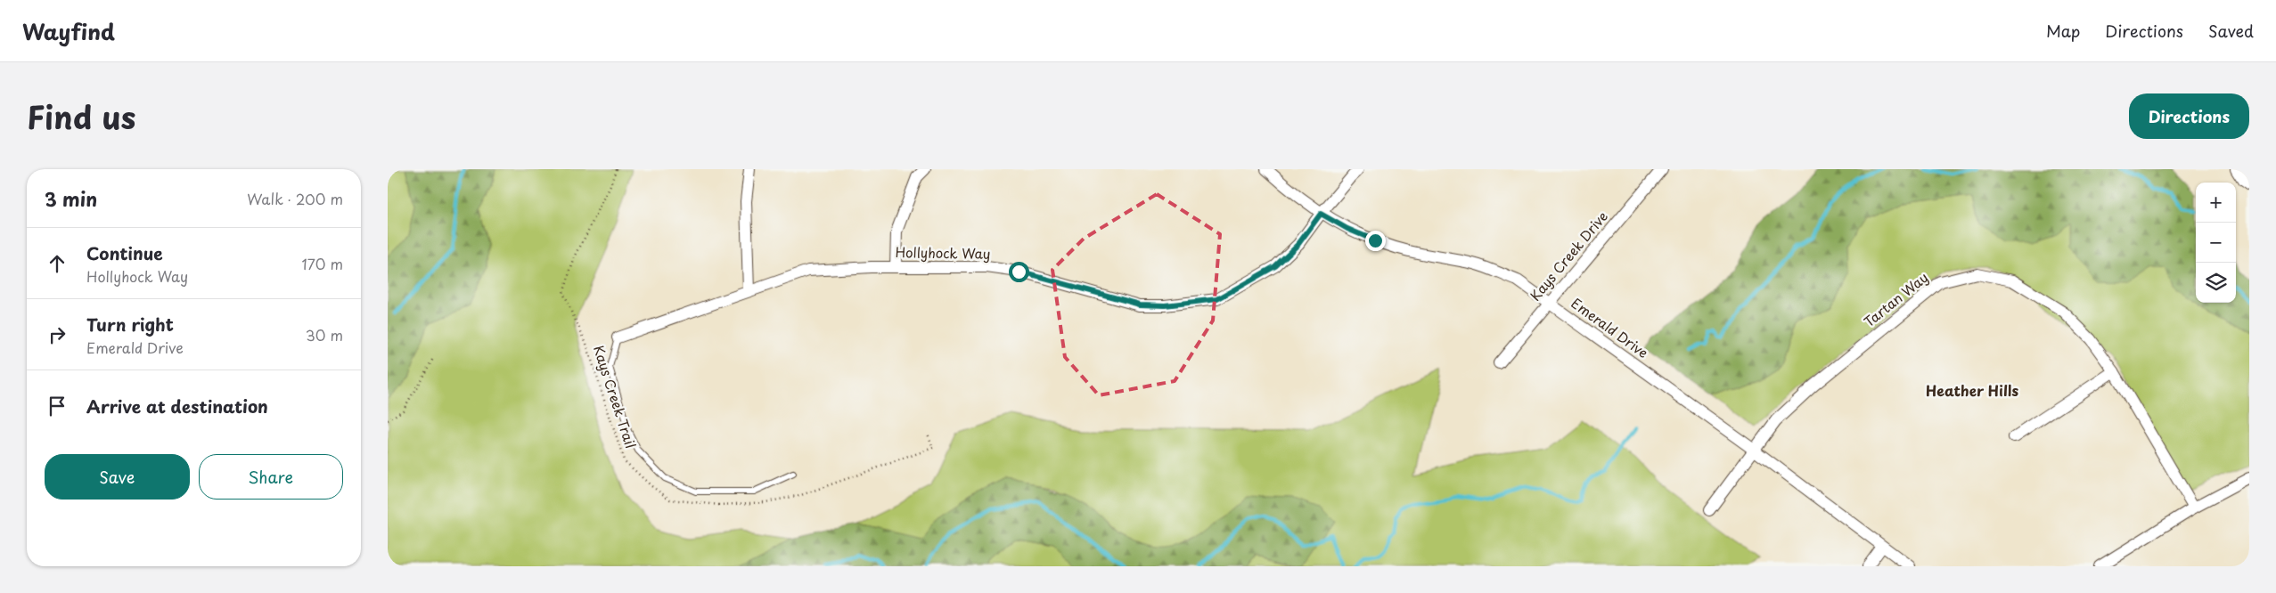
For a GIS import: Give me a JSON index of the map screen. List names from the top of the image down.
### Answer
{
  "streets": {
    "street": [
      "Hollyhock Way",
      "Kays Creek Drive",
      "Tartan Way",
      "Emerald Drive"
    ],
    "path": ["Kays Creek Trail"]
  },
  "crossings": [
    ["Hollyhock Way", "Emerald Drive"],
    ["Kays Creek Drive", "Emerald Drive"],
    ["Tartan Way", "Emerald Drive"]
  ],
  "districts": ["Heather Hills"],
  "page": {
    "header": "Wayfind",
    "nav": ["Map", "Directions", "Saved"],
    "title": "Find us",
    "buttons": [
      "Directions",
      ["Save", "Share"]
    ],
    "heading": ["3 min", "Walk · 200 m"],
    "map_buttons": ["+", "−"],
    "list": [
      ["Continue", "Hollyhock Way", "170 m"],
      ["Turn right", "Emerald Drive", "30 m"],
      "Arrive at destination"
    ]
  }
}
